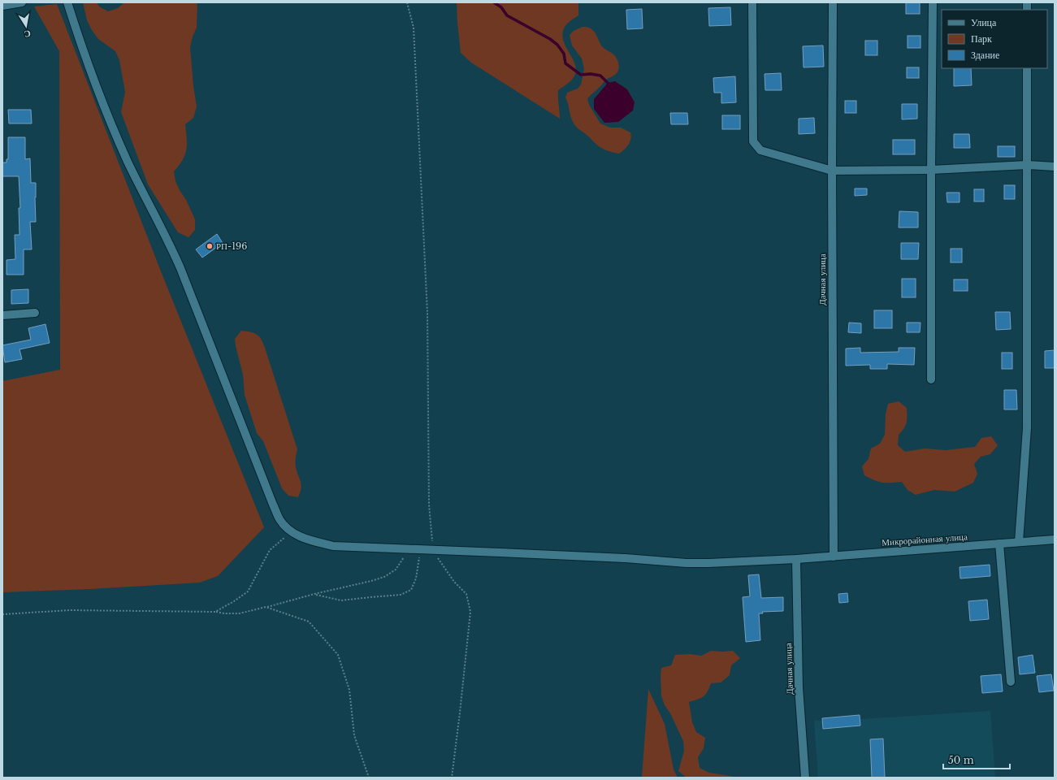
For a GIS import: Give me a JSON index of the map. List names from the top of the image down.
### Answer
{
  "streets": {
    "street": ["Дачная улица", "Микрорайонная улица"]
  },
  "crossings": [
    ["Дачная улица", "Микрорайонная улица"]
  ],
  "places": ["РП-196"],
  "legend": ["Улица", "Парк", "Здание"],
  "scale_bar": "50 m",
  "north": "bottom"
}
